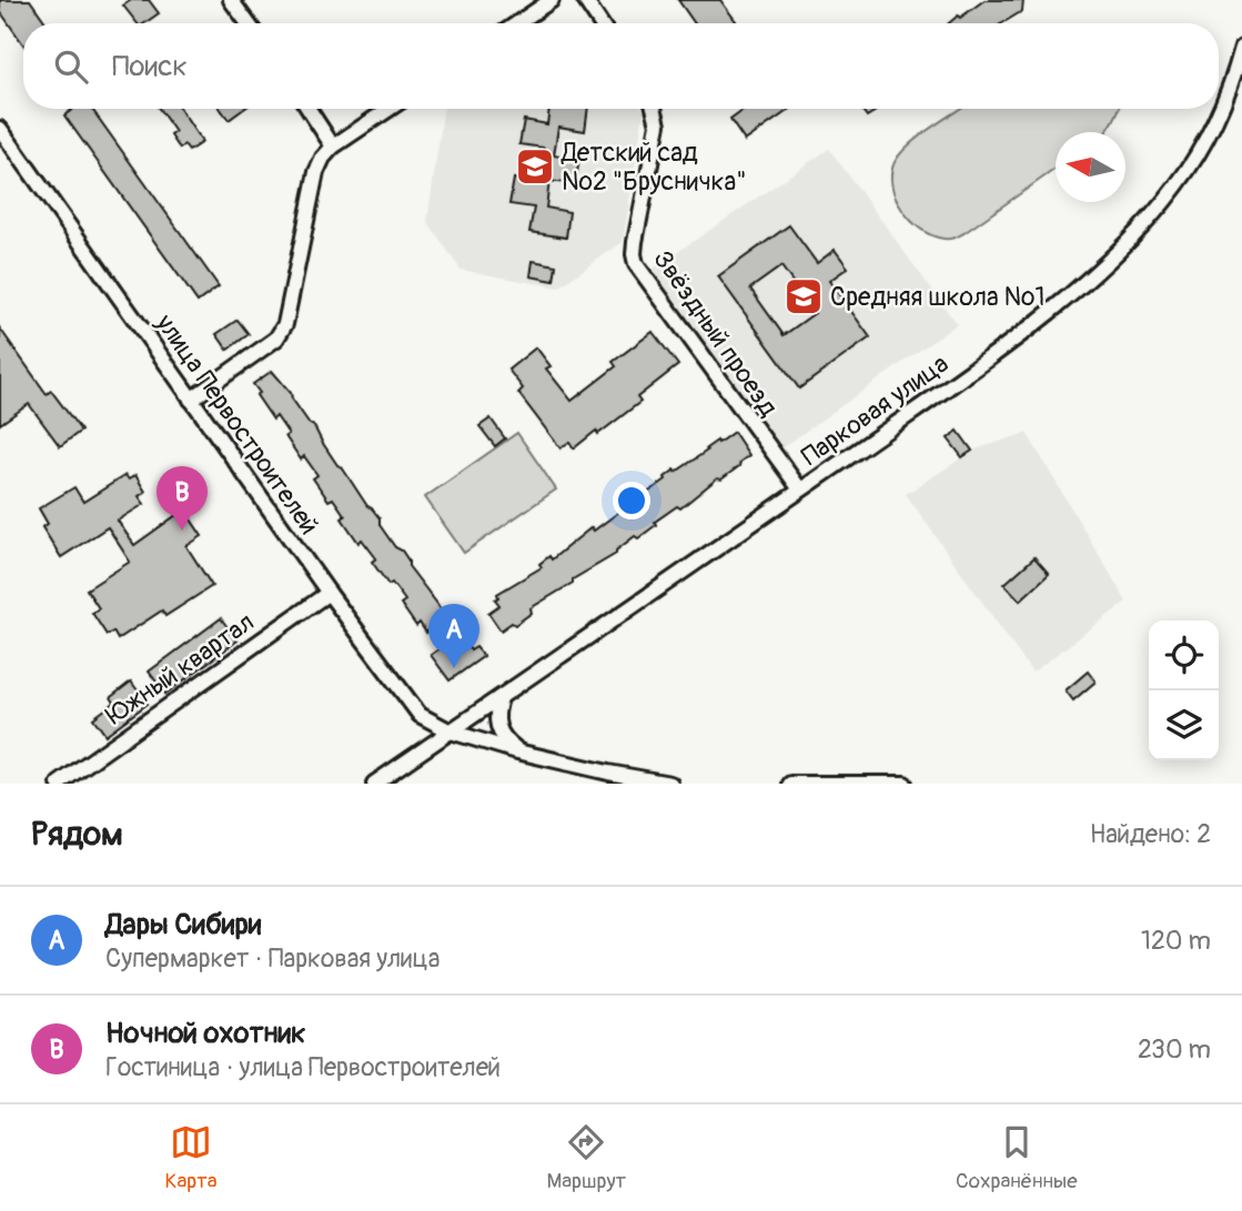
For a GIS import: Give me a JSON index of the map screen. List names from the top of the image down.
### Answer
{
  "streets": {
    "street": [
      "Звёздный проезд",
      "Парковая улица",
      "улица Первостроителей",
      "Южный квартал"
    ]
  },
  "crossings": [
    ["Звёздный проезд", "Парковая улица"],
    ["Парковая улица", "улица Первостроителей"],
    ["улица Первостроителей", "Южный квартал"]
  ],
  "places": {
    "school or university": ["Детский сад №2 \"Брусничка\"", "Средняя школа №1"]
  },
  "north": "left",
  "page": {
    "search": "Поиск",
    "pins": ["B", "A"],
    "heading": ["Рядом", "Найдено: 2"],
    "list": [
      {
        "mark": "A",
        "name": "Дары Сибири",
        "note": "Супермаркет · Парковая улица",
        "value": "120 m"
      },
      {
        "mark": "B",
        "name": "Ночной охотник",
        "note": "Гостиница · улица Первостроителей",
        "value": "230 m"
      }
    ],
    "nav": ["Карта", "Маршрут", "Сохранённые"]
  }
}
